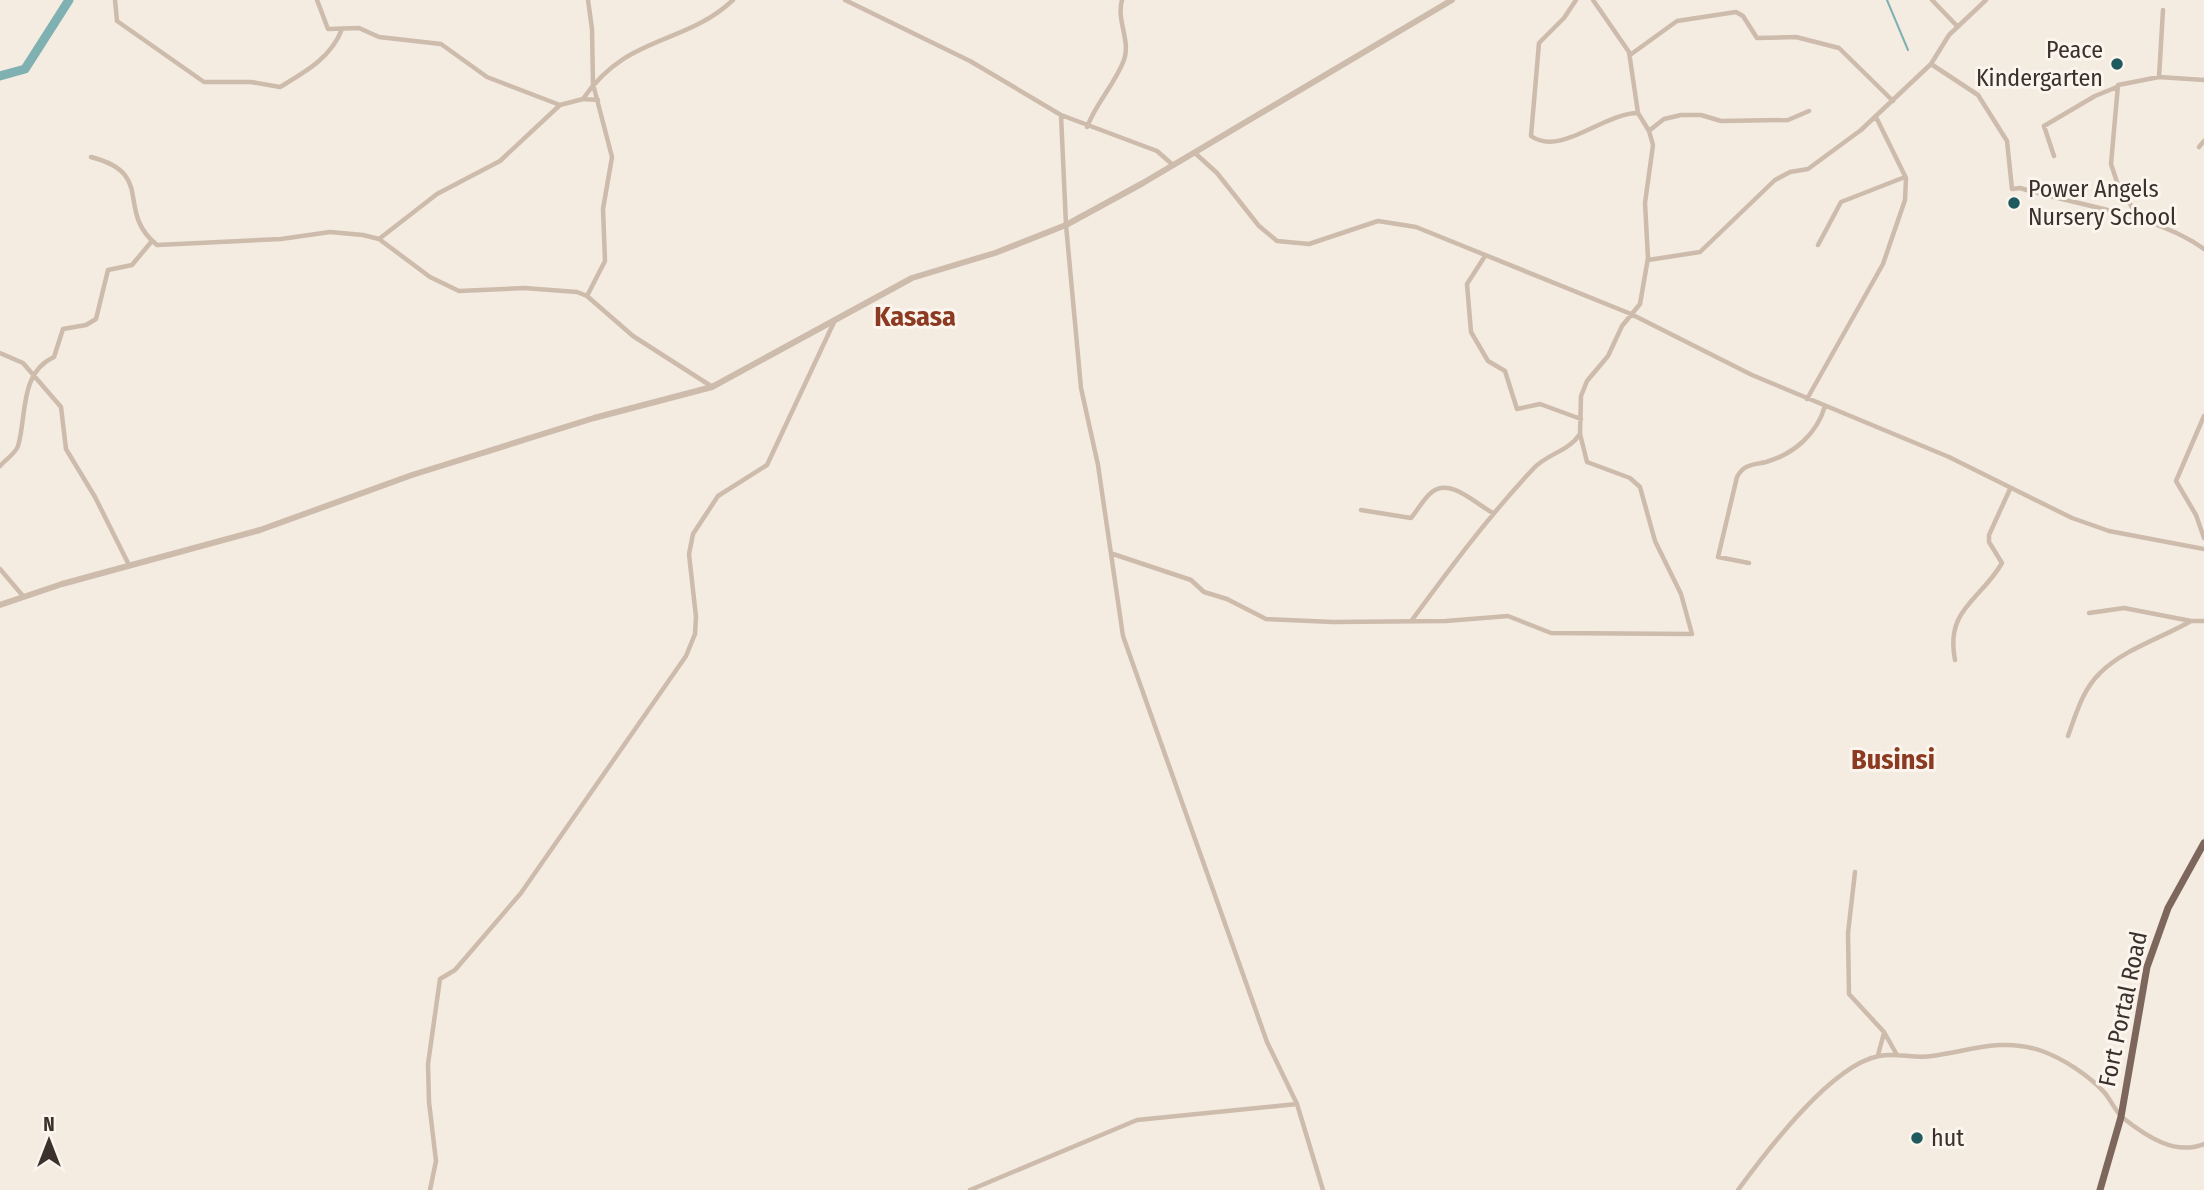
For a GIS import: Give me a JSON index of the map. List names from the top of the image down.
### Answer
{
  "streets": {
    "main road": ["Fort Portal Road"]
  },
  "districts": ["Kasasa", "Businsi"],
  "places": ["Peace Kindergarten", "Power Angels Nursery School", "hut"],
  "north": "top"
}
